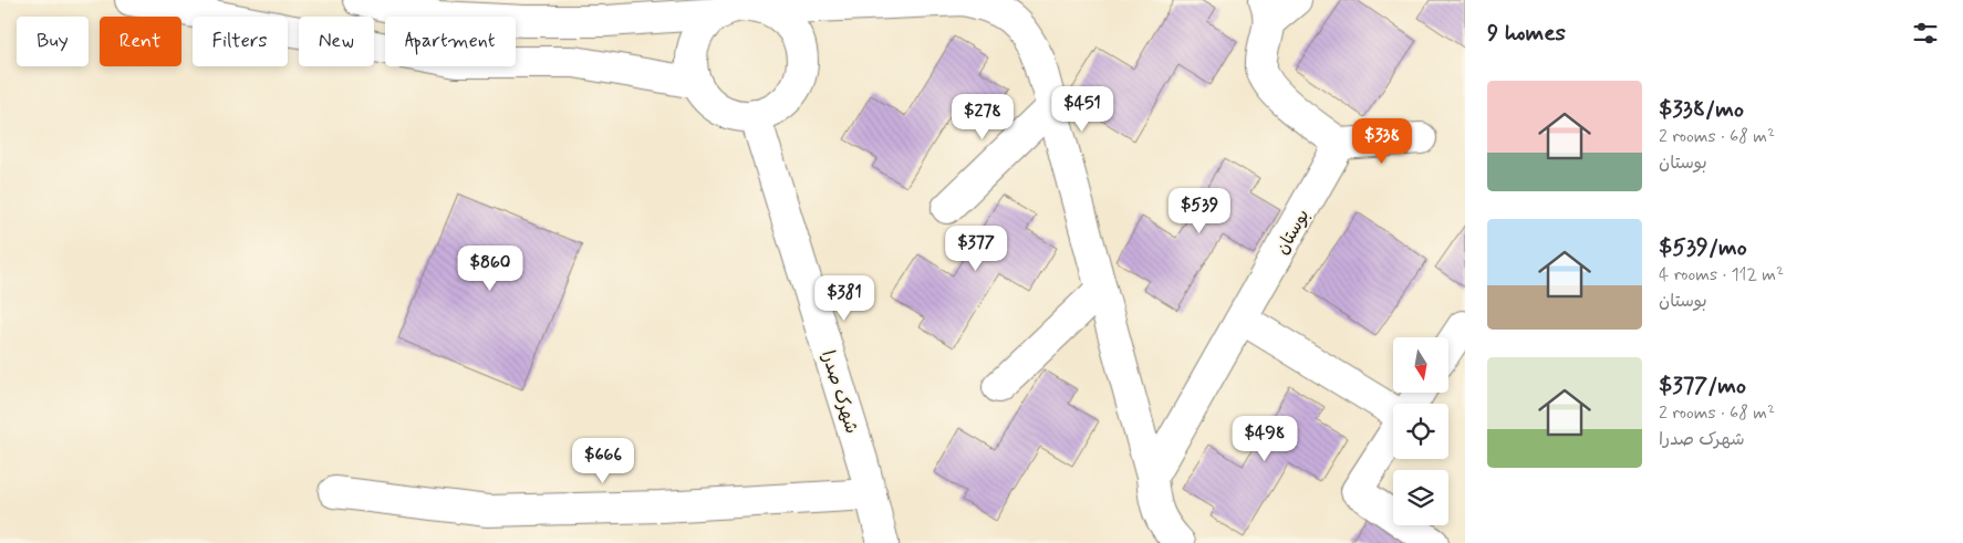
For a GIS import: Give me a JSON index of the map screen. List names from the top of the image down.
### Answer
{
  "streets": {
    "street": ["بوستان", "شهرک صدرا"]
  },
  "north": "bottom",
  "page": {
    "heading": "9 homes",
    "chip": [
      "Buy",
      "Rent",
      "Filters",
      "New",
      "Apartment"
    ],
    "list": [
      {
        "name": "$338/mo",
        "note": "2 rooms · 68 m² · بوستان"
      },
      {
        "name": "$539/mo",
        "note": "4 rooms · 112 m² · بوستان"
      },
      {
        "name": "$377/mo",
        "note": "2 rooms · 68 m² · شهرک صدرا"
      }
    ],
    "price": [
      "$451",
      "$278",
      "$338",
      "$539",
      "$377",
      "$860",
      "$381",
      "$498",
      "$666"
    ]
  }
}
